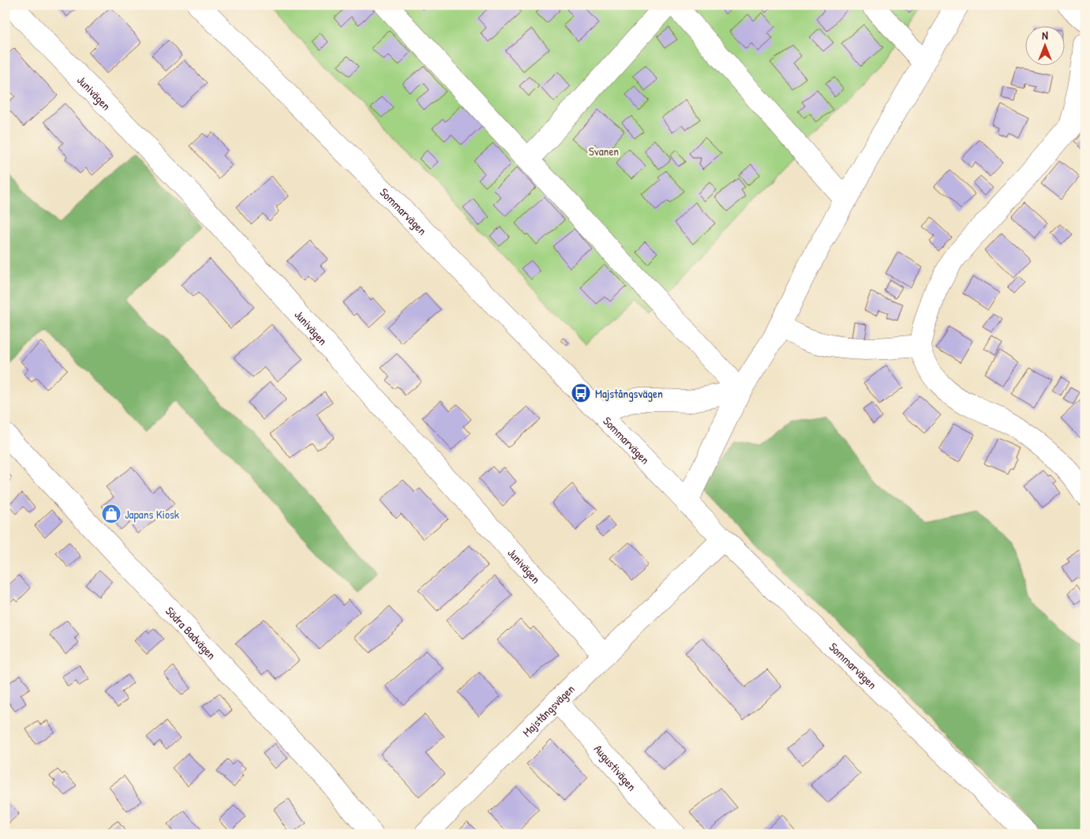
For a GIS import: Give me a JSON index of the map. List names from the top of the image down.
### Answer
{
  "streets": {
    "street": [
      "Junivägen",
      "Sommarvägen",
      "Södra Badvägen",
      "Majstångsvägen",
      "Augustivägen"
    ]
  },
  "crossings": [
    ["Junivägen", "Majstångsvägen"],
    ["Sommarvägen", "Majstångsvägen"],
    ["Majstångsvägen", "Augustivägen"]
  ],
  "parks": ["Svanen"],
  "places": {
    "bus stop": ["Majstångsvägen"],
    "shop": ["Japans Kiosk"]
  },
  "north": "top"
}
